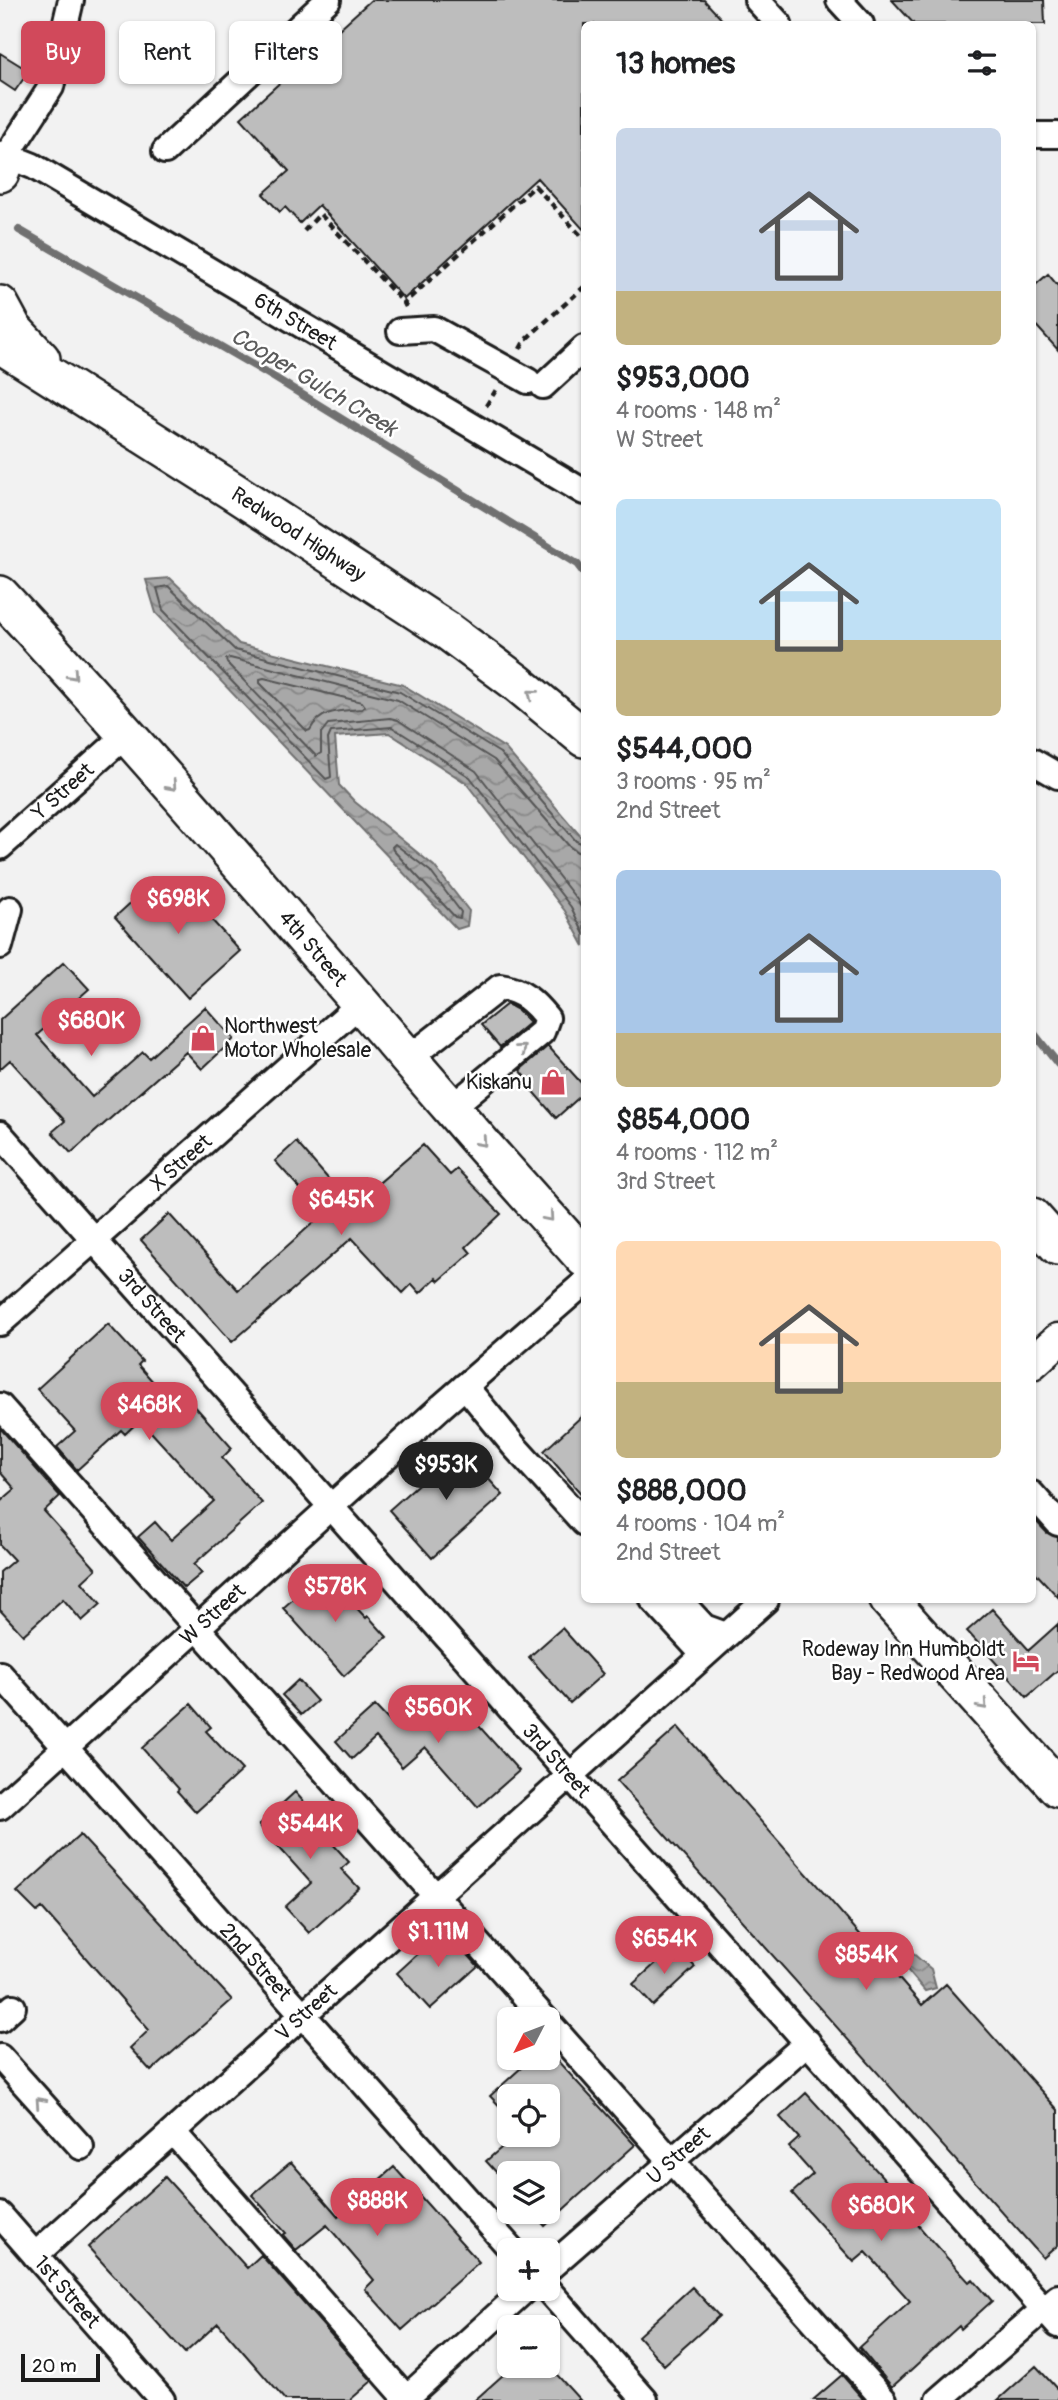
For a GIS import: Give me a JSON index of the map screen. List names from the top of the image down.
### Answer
{
  "streets": {
    "highway": ["Redwood Highway", "4th Street"],
    "street": [
      "6th Street",
      "Y Street",
      "X Street",
      "3rd Street",
      "W Street",
      "2nd Street",
      "V Street",
      "U Street",
      "1st Street"
    ]
  },
  "crossings": [
    ["Y Street", "4th Street"],
    ["4th Street", "X Street"],
    ["X Street", "3rd Street"],
    ["3rd Street", "W Street"],
    ["3rd Street", "V Street"],
    ["3rd Street", "U Street"],
    ["W Street", "2nd Street"],
    ["2nd Street", "V Street"],
    ["V Street", "1st Street"]
  ],
  "one_way": ["Redwood Highway", "4th Street"],
  "water": ["Cooper Gulch Creek"],
  "places": {
    "shop": ["Northwest Motor Wholesale", "Kiskanu"],
    "hotel": ["Rodeway Inn Humboldt Bay - Redwood Area"]
  },
  "scale_bar": "20 m",
  "north": "bottom left",
  "page": {
    "chip": ["Buy", "Rent", "Filters"],
    "heading": "13 homes",
    "list": [
      {
        "name": "$953,000",
        "note": "4 rooms · 148 m² · W Street"
      },
      {
        "name": "$544,000",
        "note": "3 rooms · 95 m² · 2nd Street"
      },
      {
        "name": "$854,000",
        "note": "4 rooms · 112 m² · 3rd Street"
      },
      {
        "name": "$888,000",
        "note": "4 rooms · 104 m² · 2nd Street"
      }
    ],
    "price": [
      "$698K",
      "$680K",
      "$645K",
      "$468K",
      "$953K",
      "$578K",
      "$560K",
      "$544K",
      "$1.11M",
      "$654K",
      "$854K",
      "$888K",
      "$680K"
    ],
    "map_buttons": ["+", "−"],
    "scale": "20 m"
  }
}
